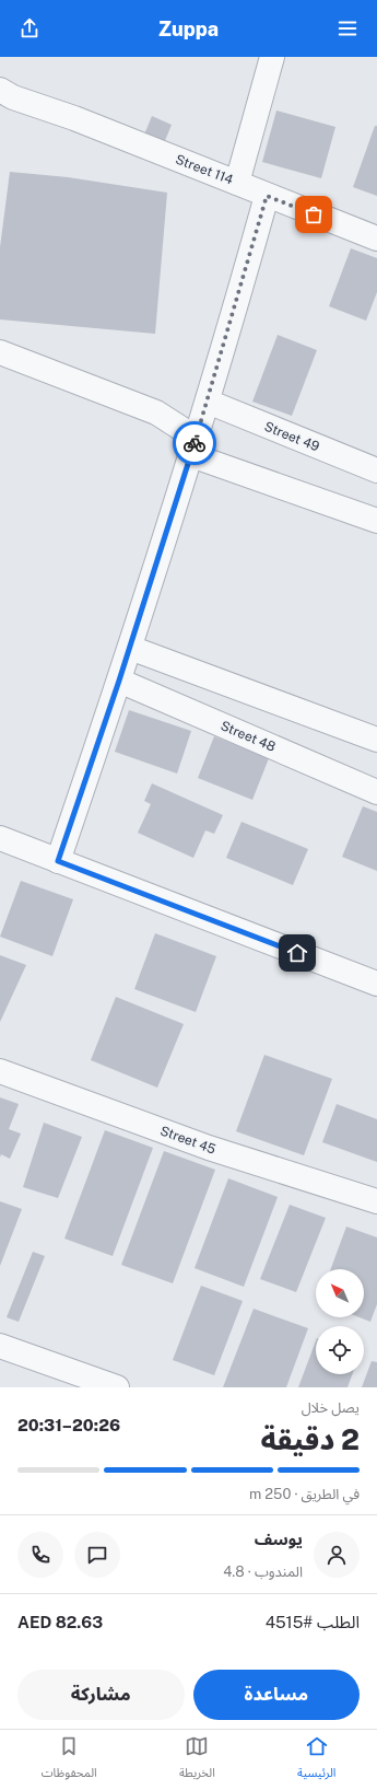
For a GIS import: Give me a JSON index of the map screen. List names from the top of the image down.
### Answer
{
  "streets": {
    "street": [
      "Street 114",
      "Street 49",
      "Street 48",
      "Street 45"
    ]
  },
  "north": "top left",
  "page": {
    "header": "Zuppa",
    "heading": ["2 دقيقة", "يصل خلال", "20:26–20:31"],
    "panel": [
      "يوسف",
      "المندوب · 4.8",
      "الطلب #4515",
      "AED 82.63"
    ],
    "bar": "في الطريق · 250 m",
    "buttons": ["مساعدة", "مشاركة"],
    "tabs": ["الرئيسية", "الخريطة", "المحفوظات"]
  }
}
